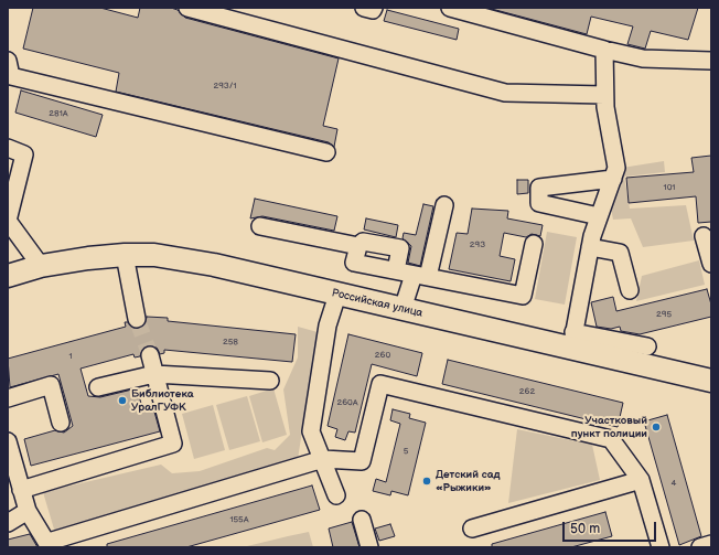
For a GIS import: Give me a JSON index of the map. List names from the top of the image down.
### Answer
{
  "streets": {
    "main road": ["Российская улица"]
  },
  "places": ["Библиотека УралГУФК", "Участковый пункт полиции", "Детский сад «Рыжики»"],
  "house_numbers": [
    "293/1",
    "281А",
    "101",
    "293",
    "295",
    "258",
    "260",
    "1",
    "262",
    "260А",
    "5",
    "4",
    "155А"
  ],
  "scale_bar": "50 m"
}
